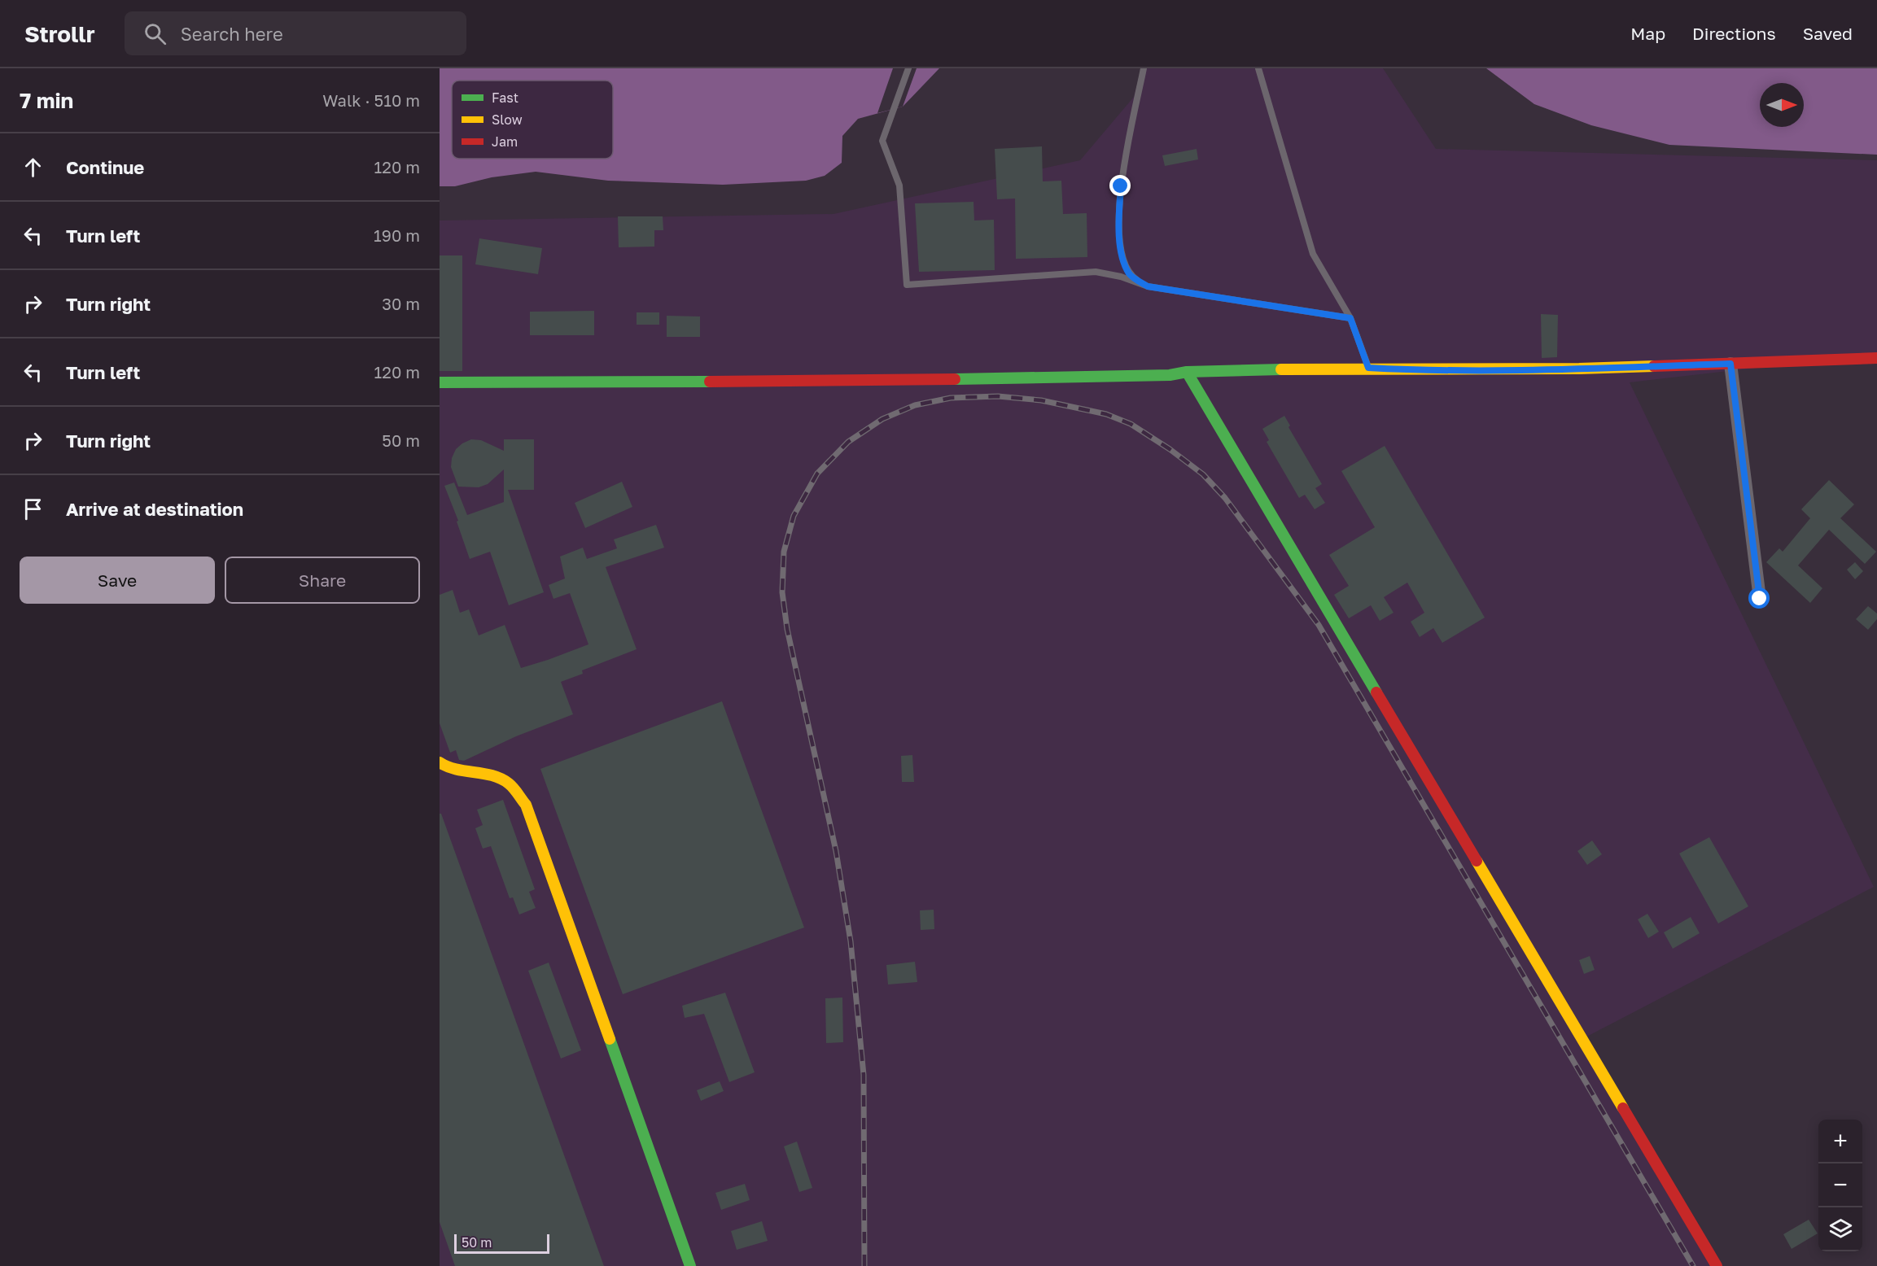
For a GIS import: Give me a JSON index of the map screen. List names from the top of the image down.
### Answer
{
  "legend": ["Fast", "Slow", "Jam"],
  "scale_bar": "50 m",
  "north": "right",
  "page": {
    "header": "Strollr",
    "search": "Search here",
    "nav": ["Map", "Directions", "Saved"],
    "heading": ["7 min", "Walk · 510 m"],
    "list": [
      ["Continue", "120 m"],
      ["Turn left", "190 m"],
      ["Turn right", "30 m"],
      ["Turn left", "120 m"],
      ["Turn right", "50 m"],
      "Arrive at destination"
    ],
    "buttons": ["Save", "Share"],
    "map_buttons": ["+", "−"],
    "scale": "50 m"
  }
}
